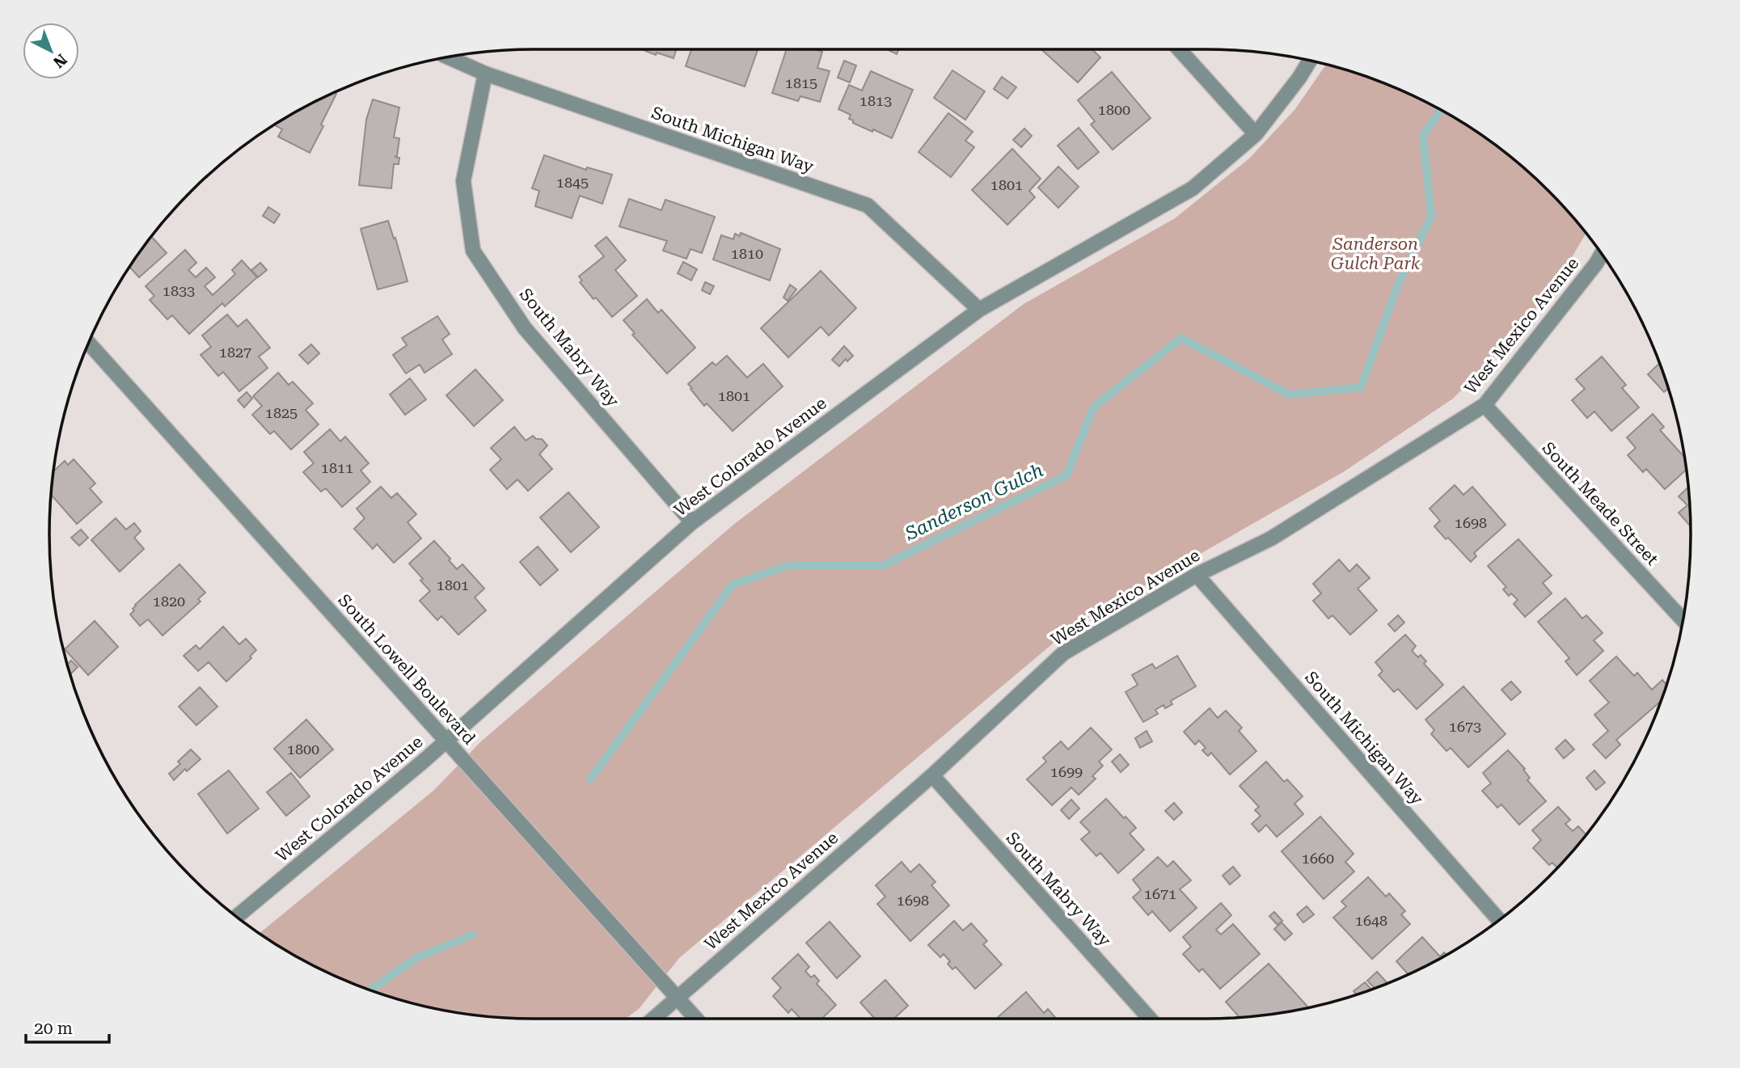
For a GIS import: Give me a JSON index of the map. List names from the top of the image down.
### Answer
{
  "streets": {
    "street": [
      "South Michigan Way",
      "West Mexico Avenue",
      "South Mabry Way",
      "West Colorado Avenue",
      "South Meade Street",
      "South Lowell Boulevard"
    ]
  },
  "crossings": [
    ["South Michigan Way", "West Mexico Avenue"],
    ["South Michigan Way", "South Mabry Way"],
    ["South Michigan Way", "West Colorado Avenue"],
    ["West Mexico Avenue", "South Mabry Way"],
    ["West Mexico Avenue", "South Meade Street"],
    ["West Mexico Avenue", "South Lowell Boulevard"],
    ["South Mabry Way", "West Colorado Avenue"],
    ["West Colorado Avenue", "South Lowell Boulevard"]
  ],
  "water": ["Sanderson Gulch"],
  "parks": ["Sanderson Gulch Park"],
  "house_numbers": [
    "1815",
    "1813",
    "1800",
    "1845",
    "1801",
    "1810",
    "1833",
    "1827",
    "1801",
    "1825",
    "1811",
    "1698",
    "1801",
    "1820",
    "1673",
    "1800",
    "1699",
    "1660",
    "1671",
    "1698",
    "1648"
  ],
  "scale_bar": "20 m",
  "north": "bottom right"
}
